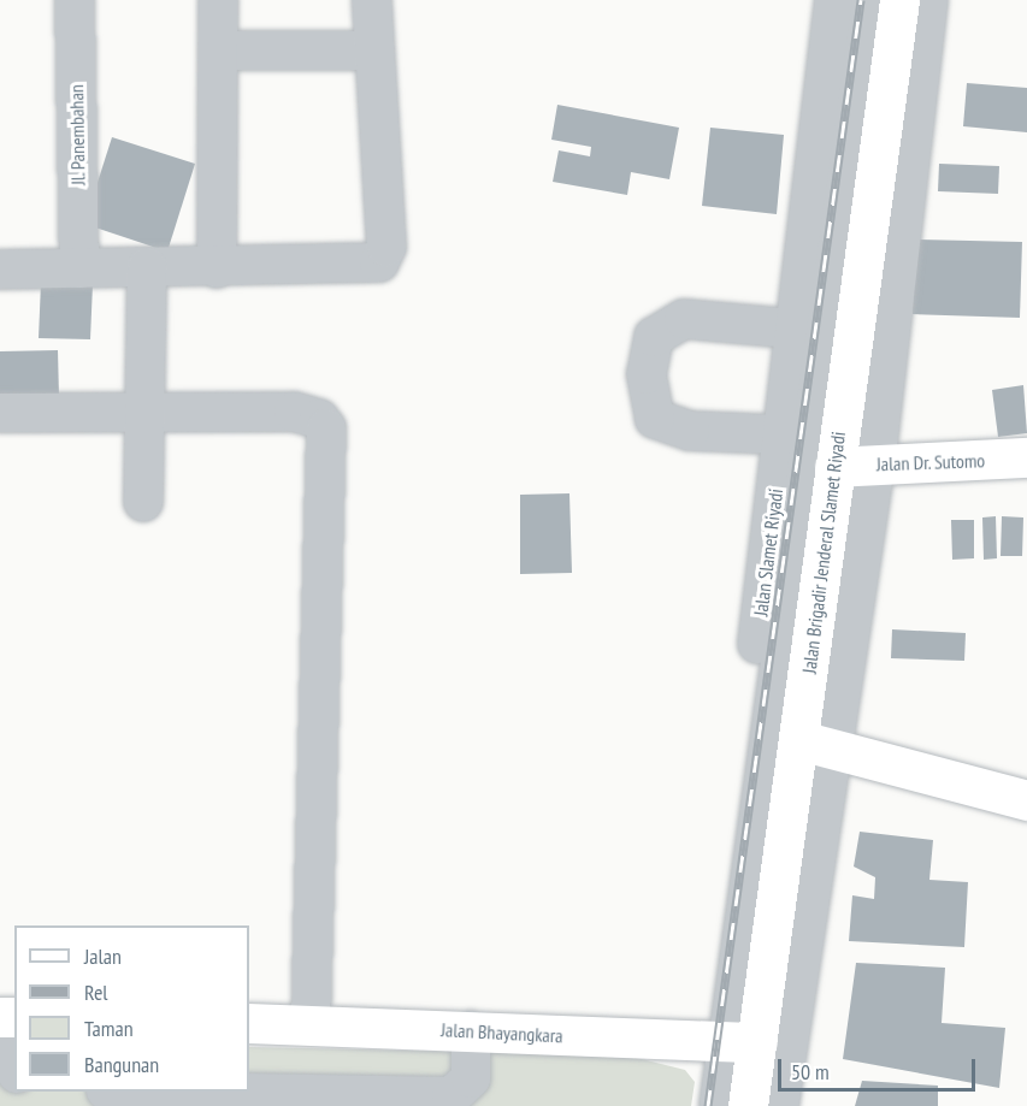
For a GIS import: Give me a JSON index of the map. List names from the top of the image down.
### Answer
{
  "streets": {
    "main road": ["Jalan Dr. Sutomo", "Jalan Brigadir Jenderal Slamet Riyadi", "Jalan Bhayangkara"],
    "street": ["Jl. Panembahan", "Jalan Slamet Riyadi"]
  },
  "crossings": [
    ["Jalan Dr. Sutomo", "Jalan Slamet Riyadi"],
    ["Jalan Dr. Sutomo", "Jalan Brigadir Jenderal Slamet Riyadi"],
    ["Jalan Slamet Riyadi", "Jalan Brigadir Jenderal Slamet Riyadi"],
    ["Jalan Slamet Riyadi", "Jalan Bhayangkara"],
    ["Jalan Brigadir Jenderal Slamet Riyadi", "Jalan Bhayangkara"]
  ],
  "legend": [
    "Jalan",
    "Rel",
    "Taman",
    "Bangunan"
  ],
  "scale_bar": "50 m"
}
